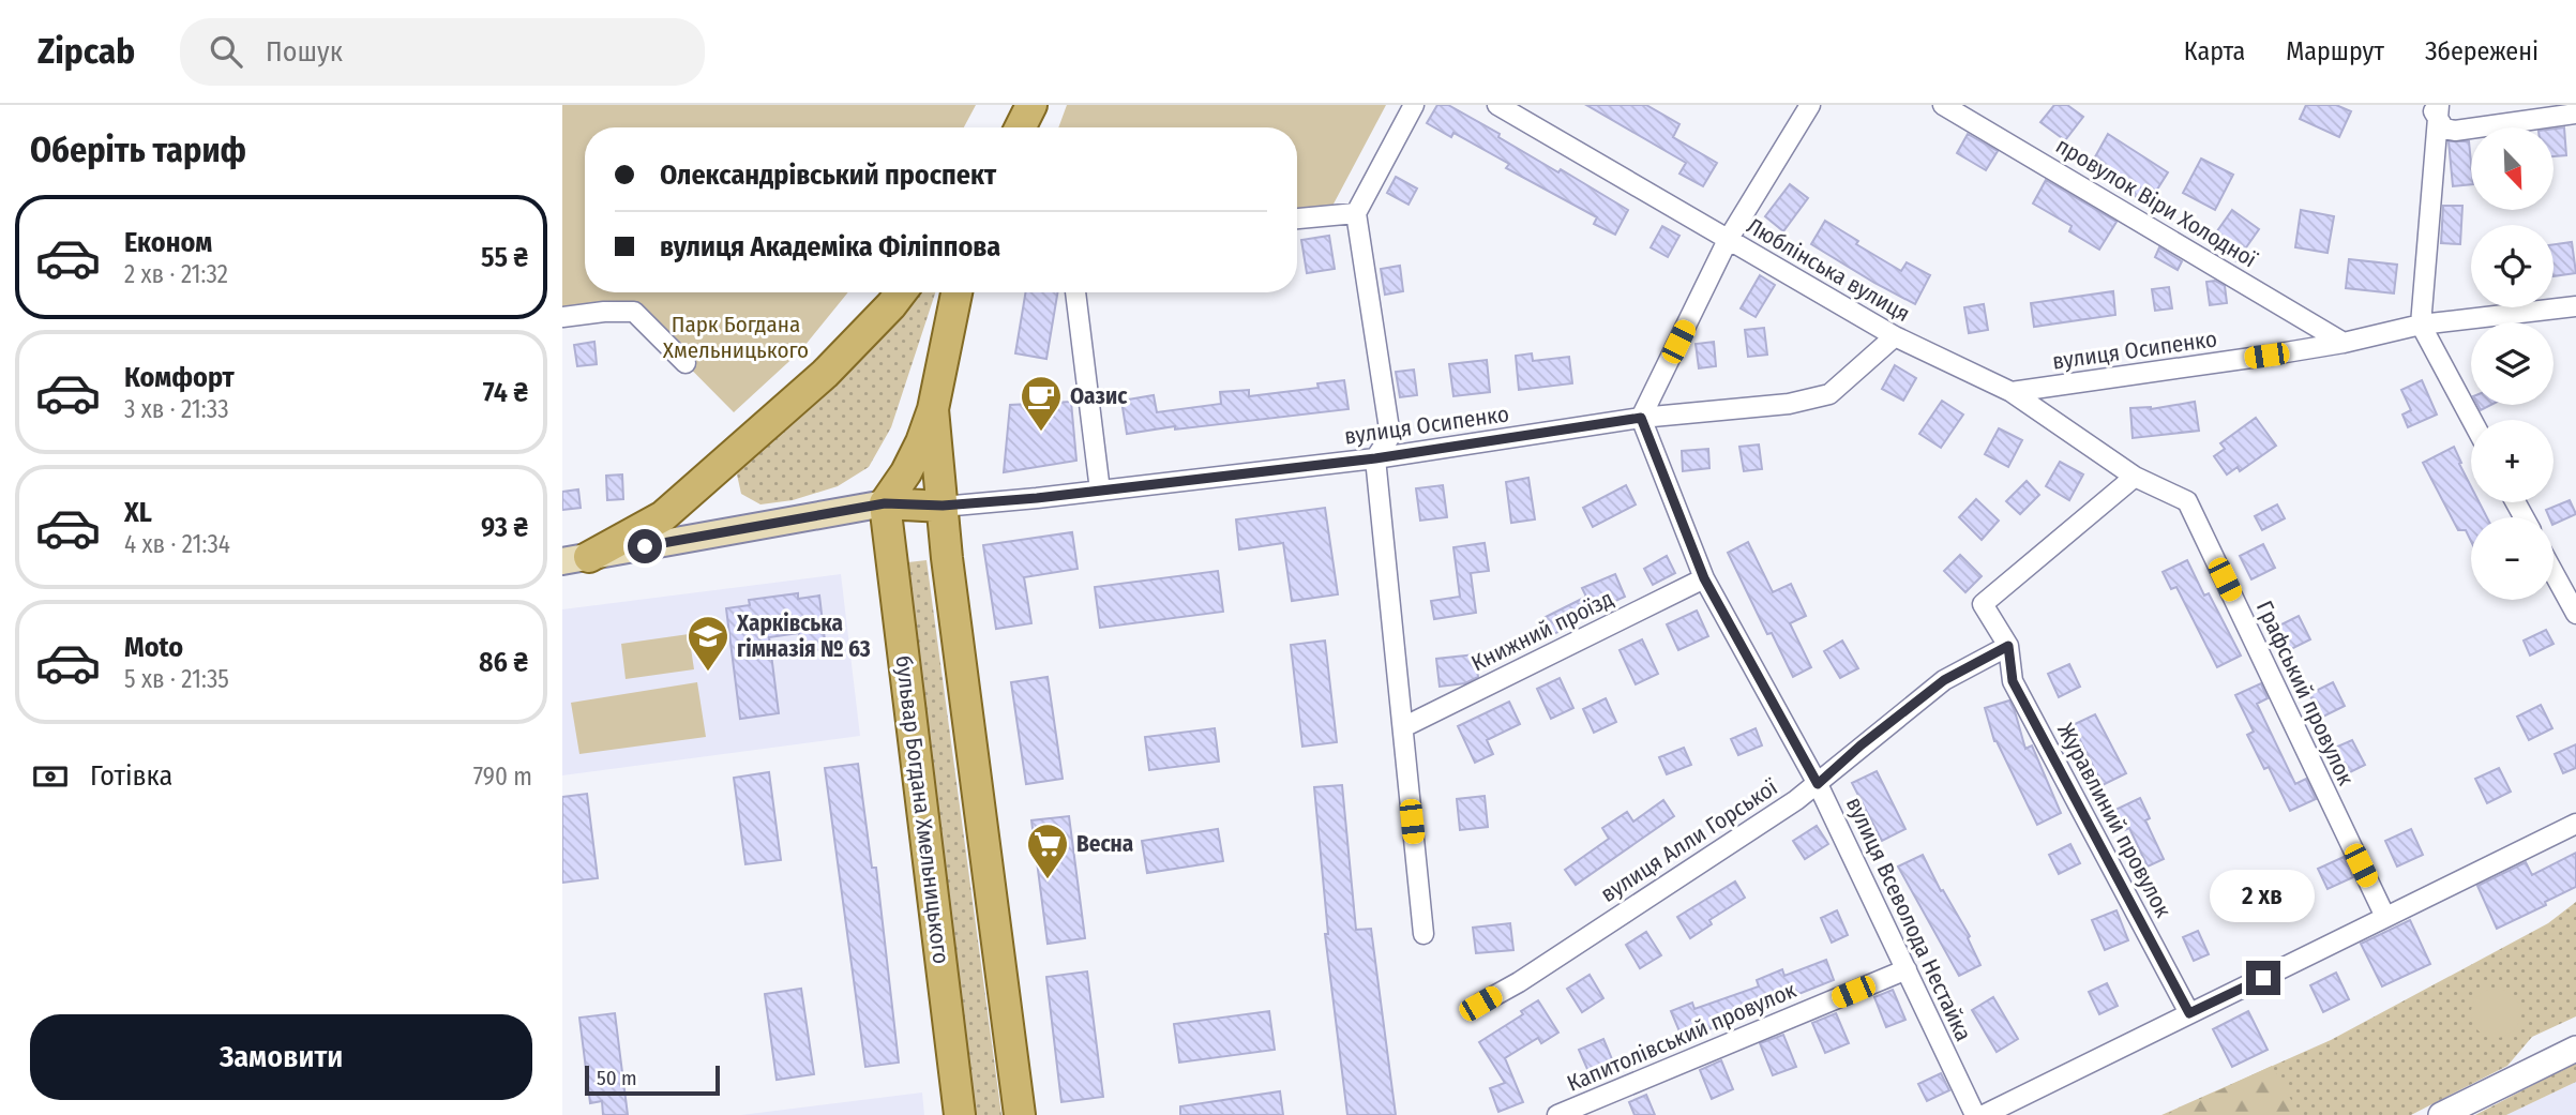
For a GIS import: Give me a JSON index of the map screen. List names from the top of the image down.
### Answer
{
  "streets": {
    "main road": ["бульвар Богдана Хмельницького"],
    "street": [
      "провулок Віри Холодної",
      "Люблінська вулиця",
      "вулиця Осипенко",
      "Книжний проїзд",
      "Графський провулок",
      "Журавлиний провулок",
      "вулиця Алли Горської",
      "вулиця Всеволода Нестайка",
      "Капитолівський провулок"
    ]
  },
  "crossings": [
    ["провулок Віри Холодної", "вулиця Осипенко"],
    ["Люблінська вулиця", "вулиця Осипенко"],
    ["Люблінська вулиця", "Графський провулок"],
    ["вулиця Осипенко", "вулиця Всеволода Нестайка"],
    ["Книжний проїзд", "вулиця Всеволода Нестайка"],
    ["Журавлиний провулок", "вулиця Алли Горської"],
    ["вулиця Алли Горської", "вулиця Всеволода Нестайка"],
    ["вулиця Всеволода Нестайка", "Капитолівський провулок"]
  ],
  "parks": ["Парк Богдана Хмельницького"],
  "places": {
    "cafe": ["Оазис"],
    "school or university": ["Харківська гімназія № 63"],
    "supermarket": ["Весна"]
  },
  "scale_bar": "50 m",
  "north": "bottom right",
  "page": {
    "header": "Zipcab",
    "search": "Пошук",
    "nav": ["Карта", "Маршрут", "Збережені"],
    "heading": "Оберіть тариф",
    "map_buttons": ["+", "−"],
    "banner": ["Олександрівський проспект", "вулиця Академіка Філіппова"],
    "list": [
      {
        "name": "Економ",
        "note": "2 хв · 21:32",
        "value": "55 ₴"
      },
      {
        "name": "Комфорт",
        "note": "3 хв · 21:33",
        "value": "74 ₴"
      },
      {
        "name": "XL",
        "note": "4 хв · 21:34",
        "value": "93 ₴"
      },
      {
        "name": "Moto",
        "note": "5 хв · 21:35",
        "value": "86 ₴"
      }
    ],
    "pay": ["Готівка", "790 m"],
    "bubble": "2 хв",
    "buttons": "Замовити",
    "scale": "50 m"
  }
}
